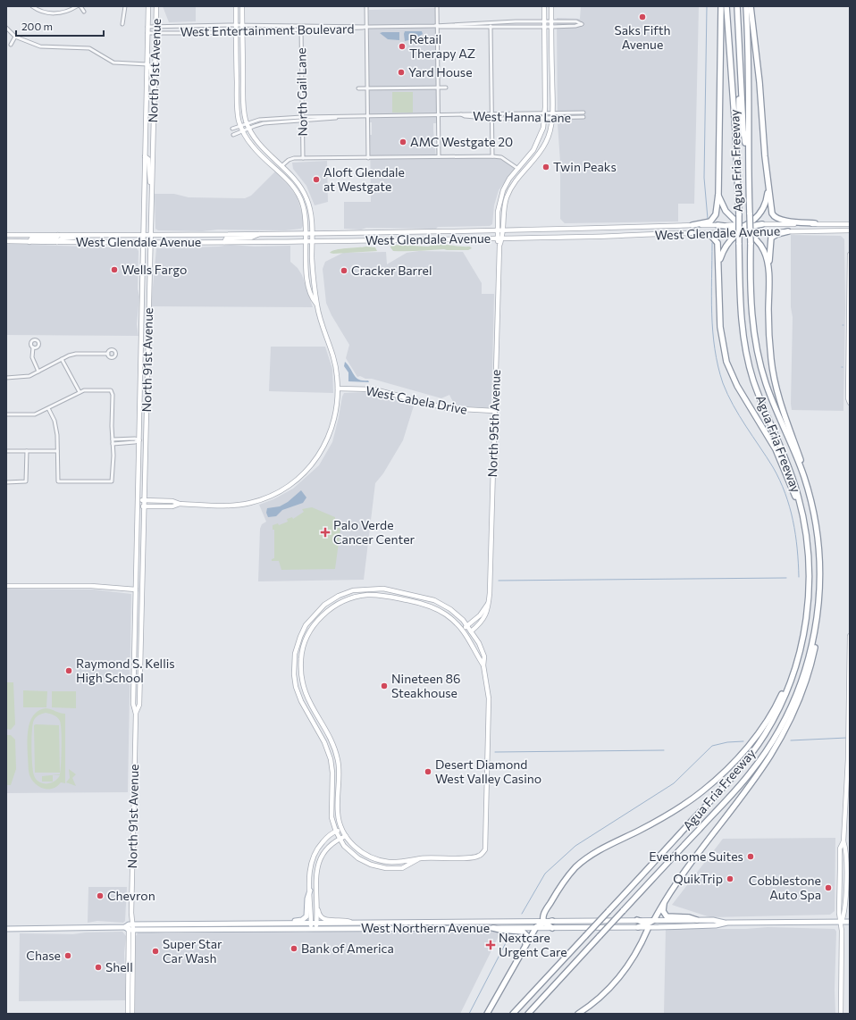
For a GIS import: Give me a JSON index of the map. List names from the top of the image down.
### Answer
{
  "streets": {
    "highway": ["Agua Fria Freeway"],
    "main road": [
      "North 91st Avenue",
      "West Glendale Avenue",
      "West Cabela Drive",
      "North 95th Avenue",
      "West Northern Avenue"
    ],
    "street": ["West Entertainment Boulevard", "North Gail Lane", "West Hanna Lane"]
  },
  "crossings": [
    ["West Entertainment Boulevard", "North 91st Avenue"],
    ["West Entertainment Boulevard", "North Gail Lane"],
    ["West Entertainment Boulevard", "North 95th Avenue"],
    ["North 91st Avenue", "West Glendale Avenue"],
    ["North 91st Avenue", "West Northern Avenue"],
    ["North Gail Lane", "West Hanna Lane"],
    ["West Hanna Lane", "North 95th Avenue"],
    ["West Glendale Avenue", "North 95th Avenue"],
    ["West Cabela Drive", "North 95th Avenue"]
  ],
  "places": {
    "other": [
      "Saks Fifth Avenue",
      "Retail Therapy AZ",
      "Yard House",
      "AMC Westgate 20",
      "Twin Peaks",
      "Aloft Glendale at Westgate",
      "Wells Fargo",
      "Cracker Barrel",
      "Raymond S. Kellis High School",
      "Nineteen 86 Steakhouse",
      "Desert Diamond West Valley Casino",
      "Everhome Suites",
      "QuikTrip",
      "Cobblestone Auto Spa",
      "Chevron",
      "Bank of America",
      "Super Star Car Wash",
      "Chase",
      "Shell"
    ],
    "health": ["Palo Verde Cancer Center", "Nextcare Urgent Care"]
  },
  "scale_bar": "200 m"
}
